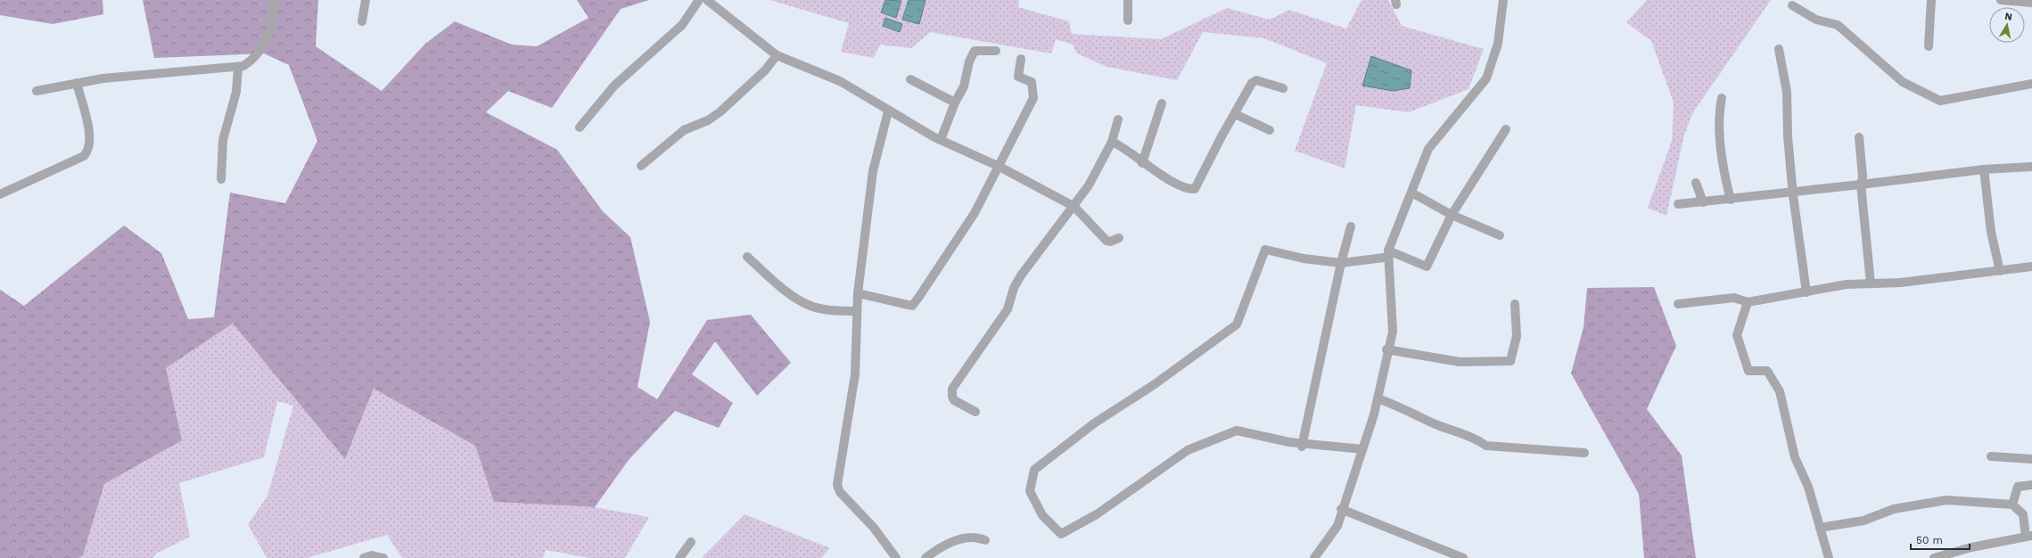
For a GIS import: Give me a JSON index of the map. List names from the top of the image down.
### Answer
{
  "scale_bar": "50 m",
  "north": "top"
}
